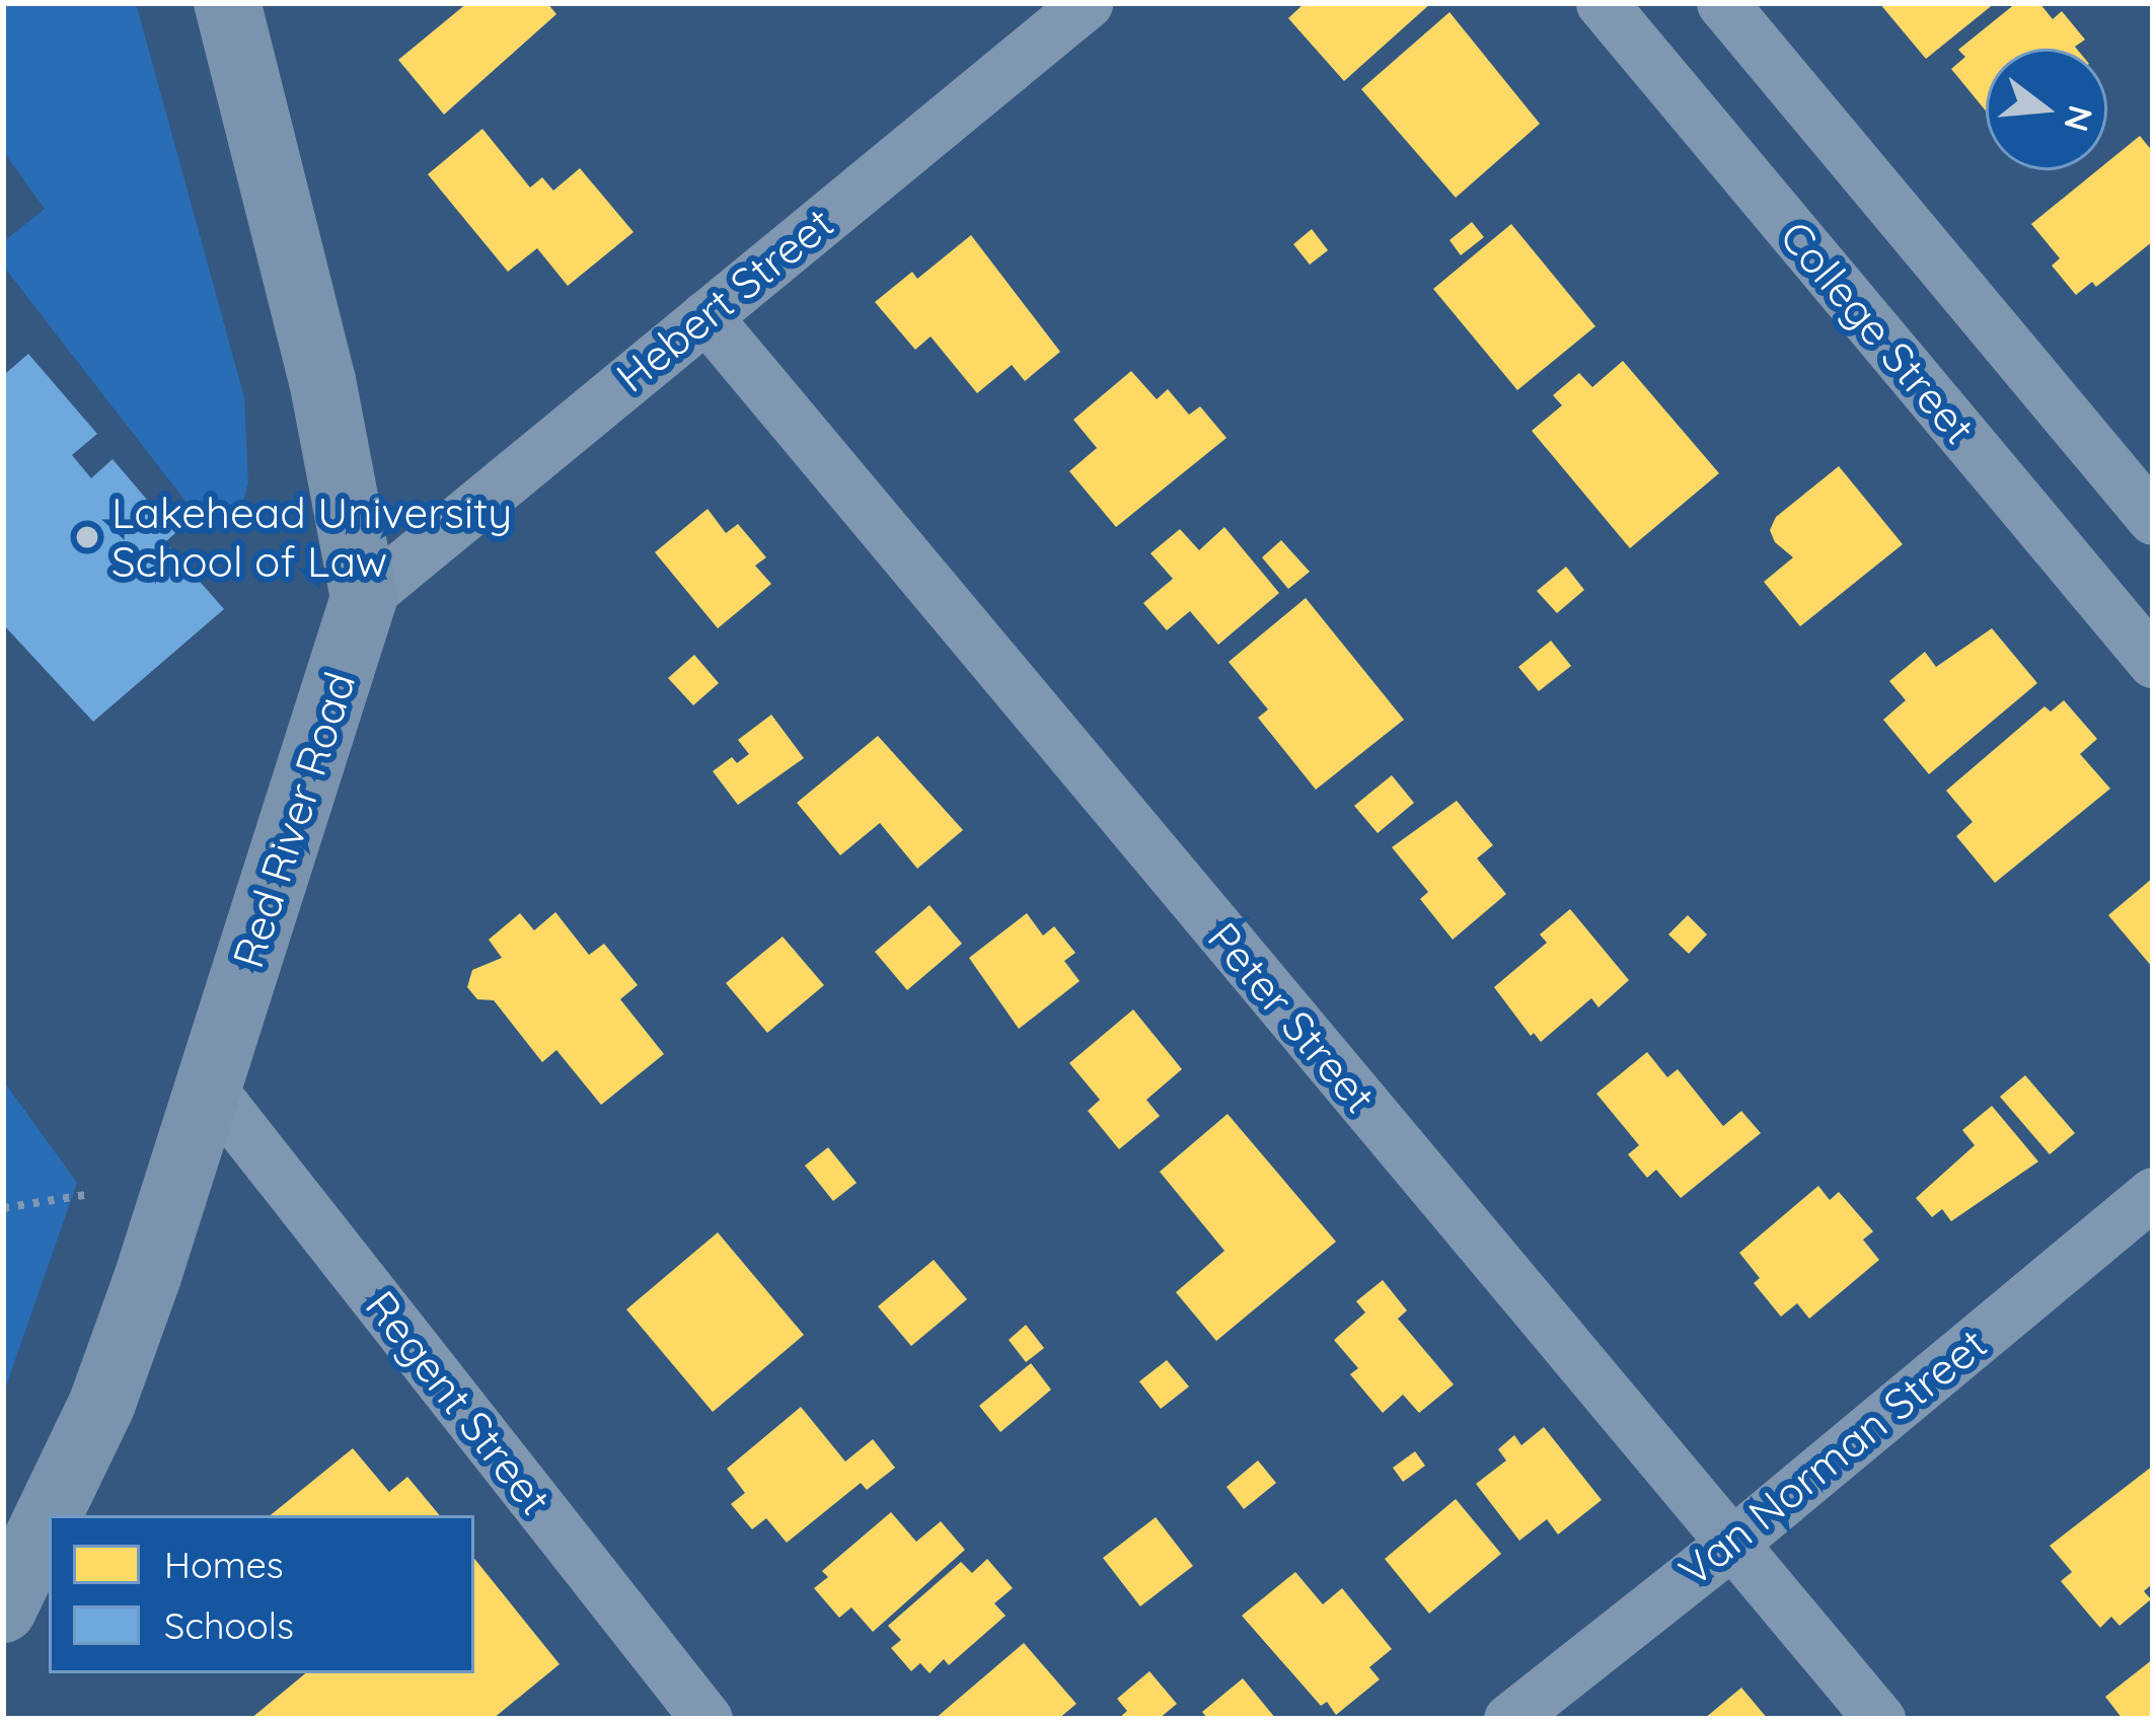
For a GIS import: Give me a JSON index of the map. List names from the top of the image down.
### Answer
{
  "streets": {
    "main road": ["Red River Road"],
    "street": [
      "Hebert Street",
      "College Street",
      "Peter Street",
      "Regent Street",
      "Van Norman Street"
    ]
  },
  "crossings": [
    ["Hebert Street", "Red River Road"],
    ["Hebert Street", "Peter Street"],
    ["Red River Road", "Regent Street"],
    ["Peter Street", "Van Norman Street"]
  ],
  "places": ["Lakehead University School of Law"],
  "legend": ["Homes", "Schools"],
  "north": "right"
}
